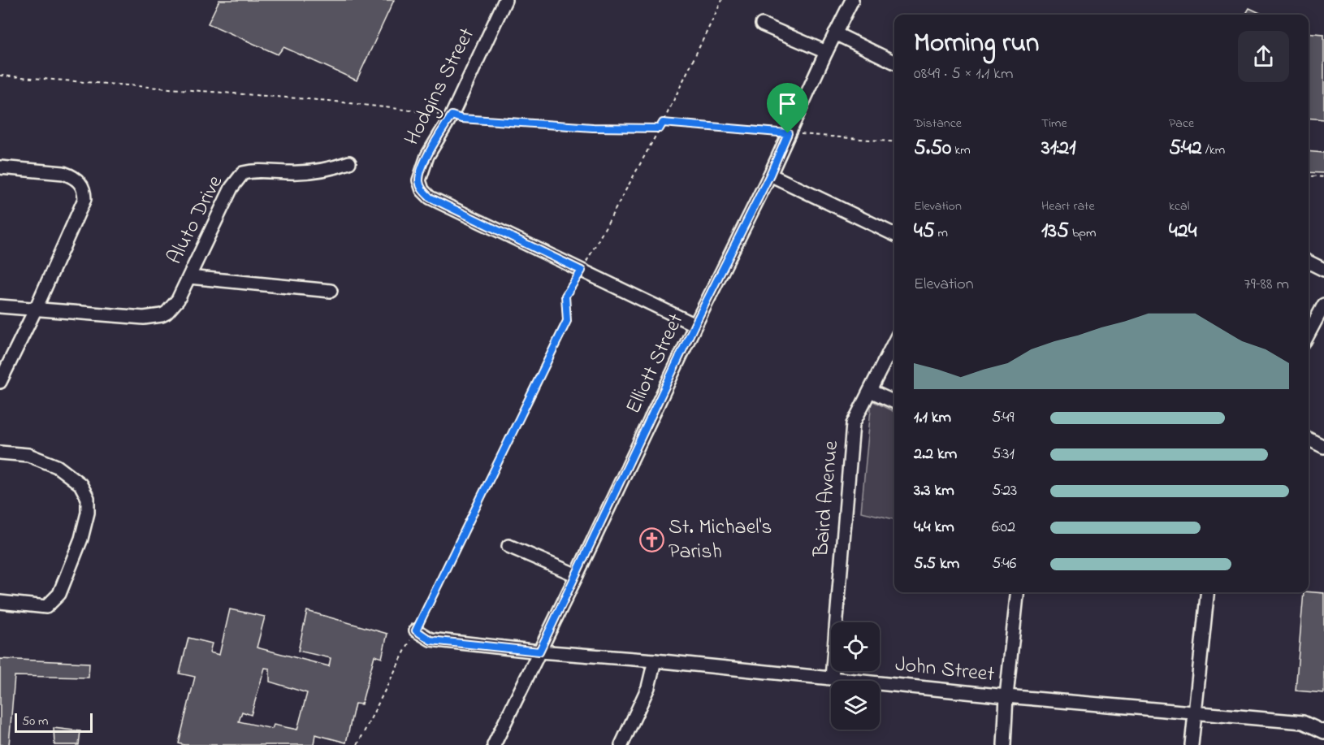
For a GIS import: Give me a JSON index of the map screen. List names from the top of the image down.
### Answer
{
  "streets": {
    "street": [
      "Hodgins Street",
      "Aluto Drive",
      "Elliott Street",
      "Baird Avenue",
      "John Street"
    ]
  },
  "crossings": [
    ["Hodgins Street", "Elliott Street"],
    ["Elliott Street", "John Street"],
    ["Baird Avenue", "John Street"]
  ],
  "places": {
    "church": ["St. Michael's Parish"]
  },
  "scale_bar": "50 m",
  "page": {
    "heading": ["Morning run", "08:49 · 5 × 1.1 km"],
    "stats": [
      ["Distance", "5.50 km"],
      ["Time", "31:21"],
      ["Pace", "5:42 /km"],
      ["Elevation", "45 m"],
      ["Heart rate", "135 bpm"],
      ["kcal", "424"]
    ],
    "chart": ["Elevation", "79–88 m"],
    "list": [
      {
        "name": "1.1 km",
        "note": "5:49"
      },
      {
        "name": "2.2 km",
        "note": "5:31"
      },
      {
        "name": "3.3 km",
        "note": "5:23"
      },
      {
        "name": "4.4 km",
        "note": "6:02"
      },
      {
        "name": "5.5 km",
        "note": "5:46"
      }
    ],
    "scale": "50 m"
  }
}
